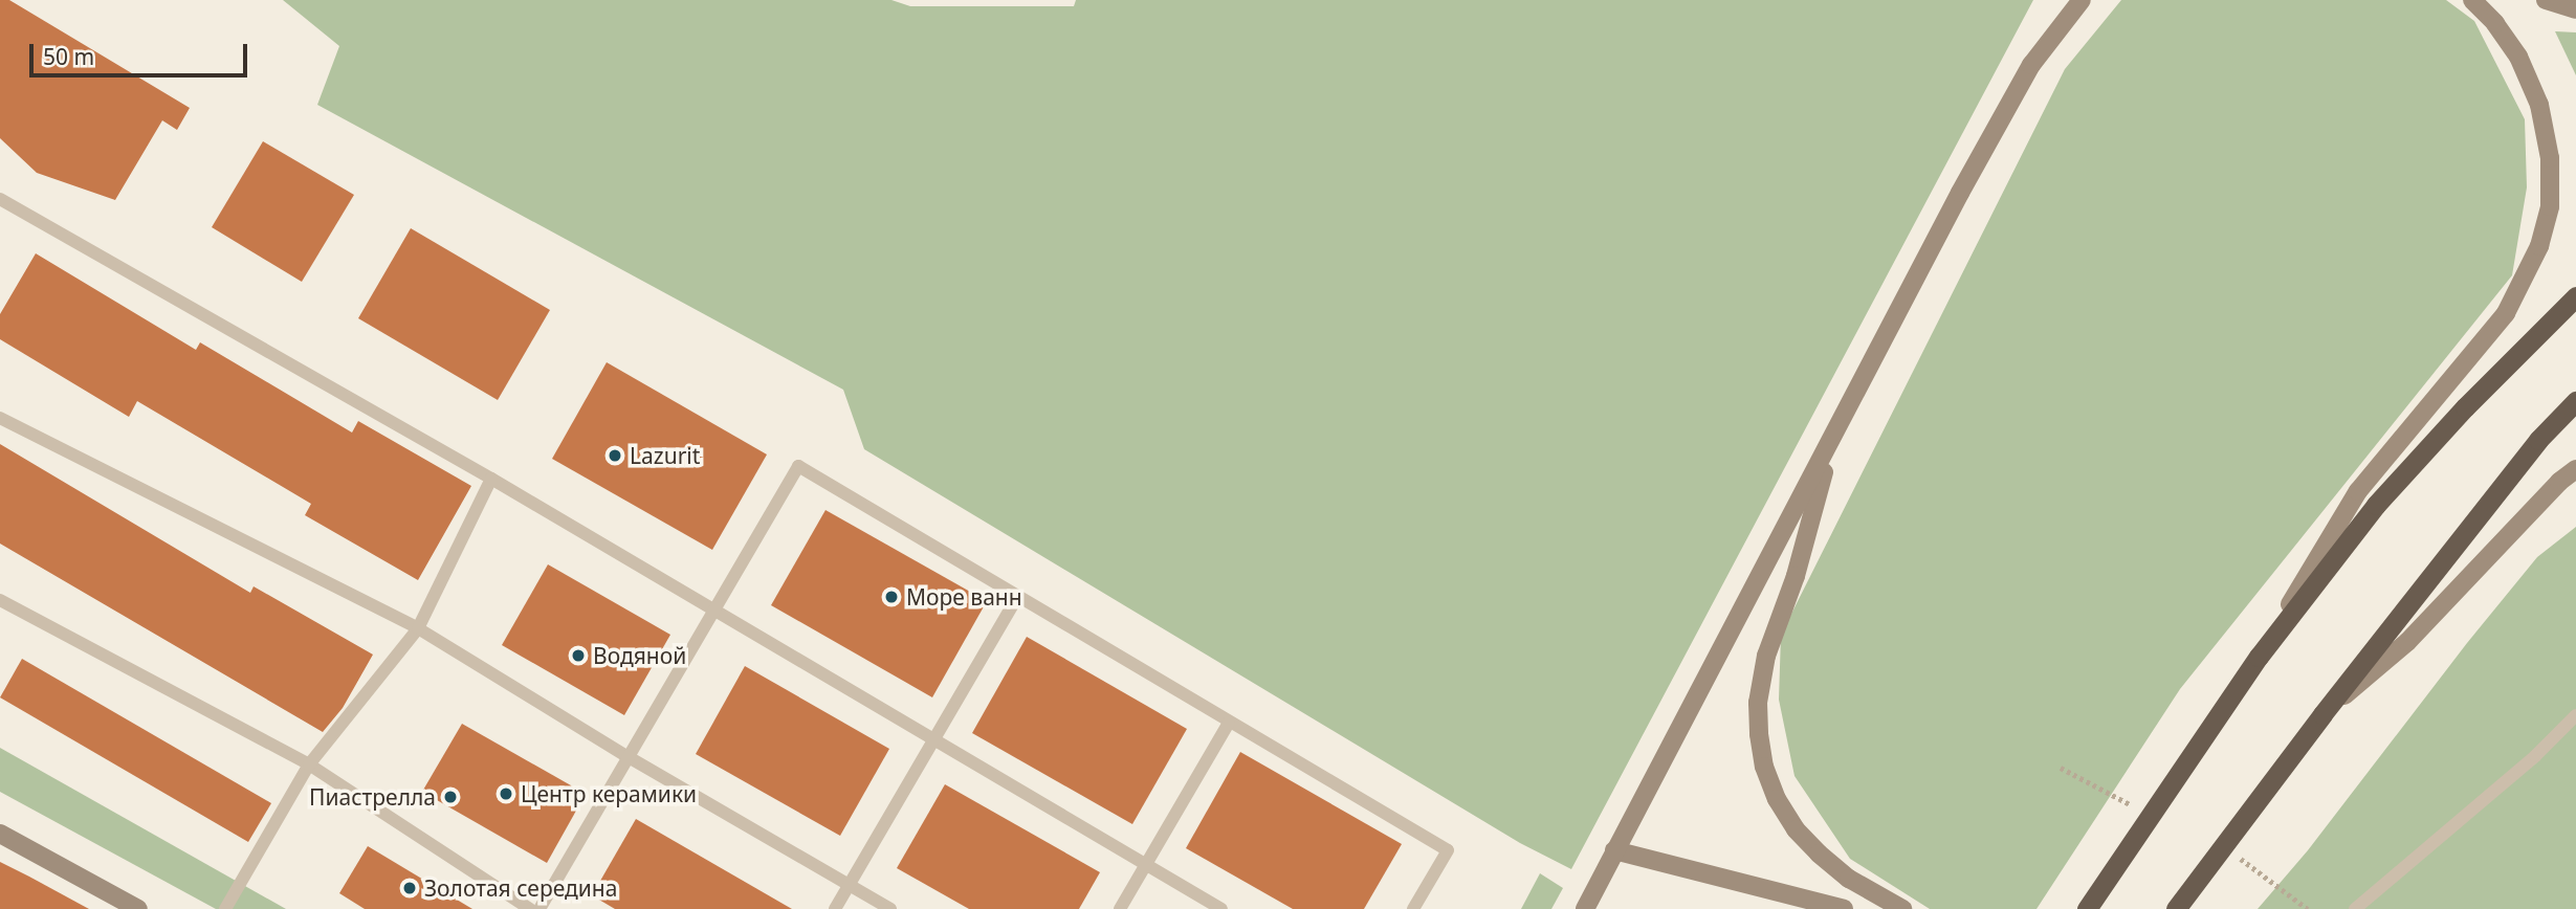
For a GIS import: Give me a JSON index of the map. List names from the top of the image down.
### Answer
{
  "places": [
    "Lazurit",
    "Море ванн",
    "Водяной",
    "Центр керамики",
    "Пиастрелла",
    "Золотая середина"
  ],
  "scale_bar": "50 m"
}
